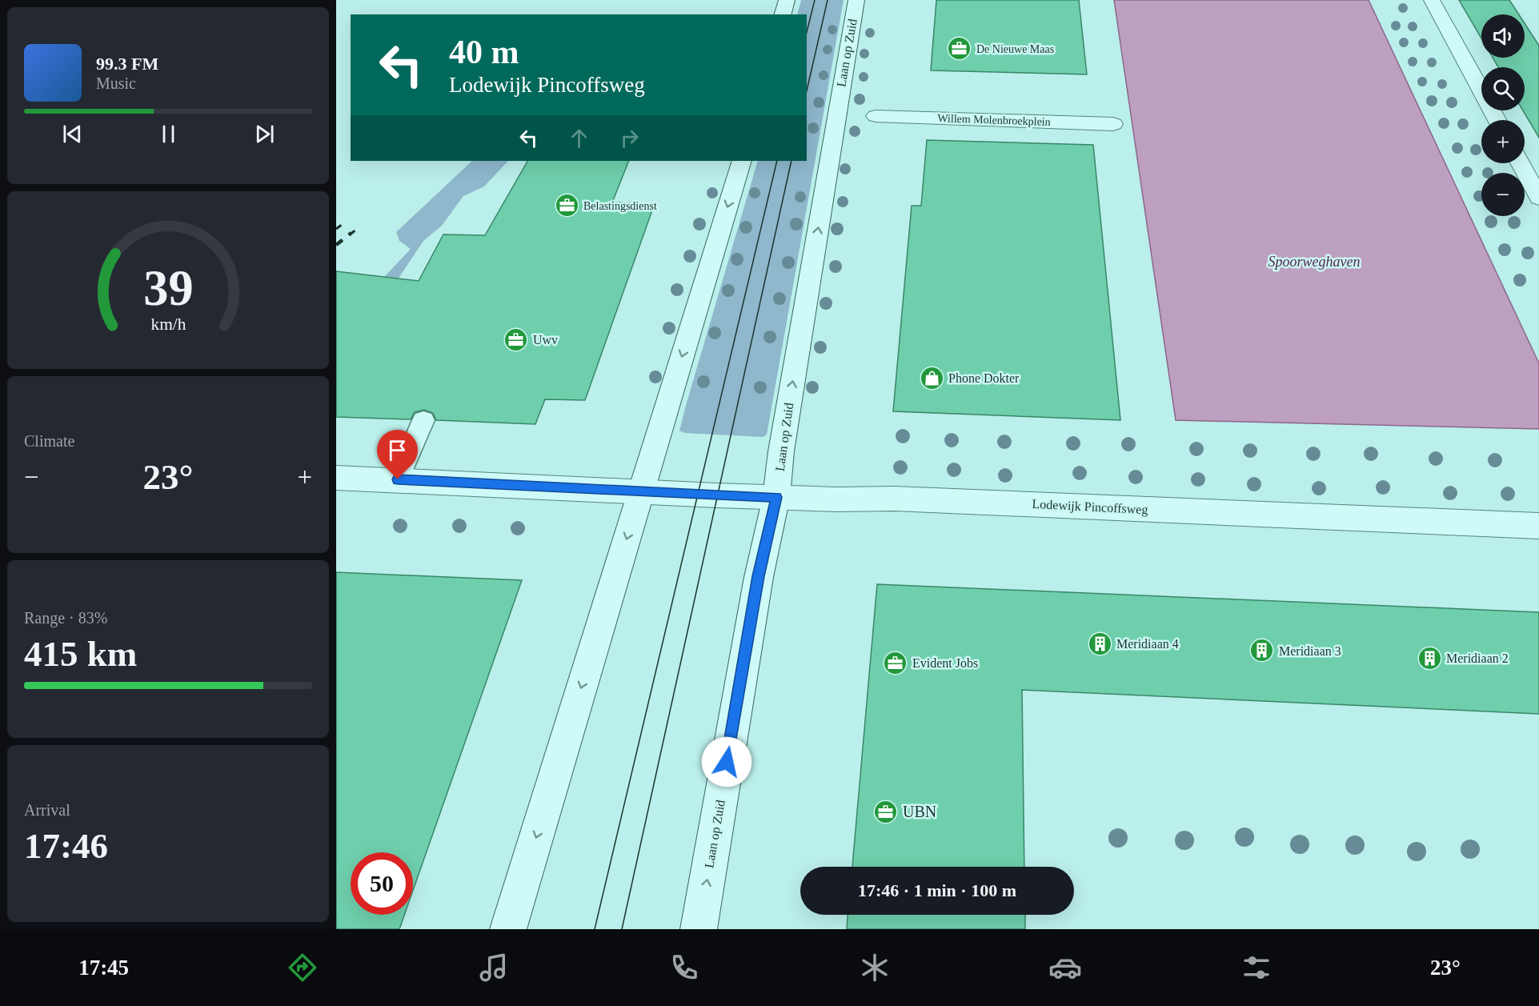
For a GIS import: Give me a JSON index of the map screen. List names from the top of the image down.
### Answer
{
  "streets": {
    "main road": ["Laan op Zuid", "Willem Molenbroekplein", "Lodewijk Pincoffsweg"]
  },
  "crossings": [
    ["Laan op Zuid", "Lodewijk Pincoffsweg"]
  ],
  "water": ["Spoorweghaven"],
  "places": {
    "office": [
      "De Nieuwe Maas",
      "Belastingsdienst",
      "Uwv",
      "Evident Jobs",
      "UBN"
    ],
    "shop": ["Phone Dokter"],
    "building": ["Meridiaan 4", "Meridiaan 3", "Meridiaan 2"]
  },
  "page": {
    "map_buttons": ["+", "−"],
    "turn": ["40 m", "Lodewijk Pincoffsweg"],
    "song": ["99.3 FM", "Music"],
    "tile": [
      "Climate",
      ["Range · 83%", "415 km"],
      ["Arrival", "17:46"]
    ],
    "heat": ["−", "23°", "+"],
    "limit": "50",
    "trip": "17:46 · 1 min · 100 m",
    "tabs": ["17:45", "23°"],
    "gauge": ["39", "km/h"]
  }
}
